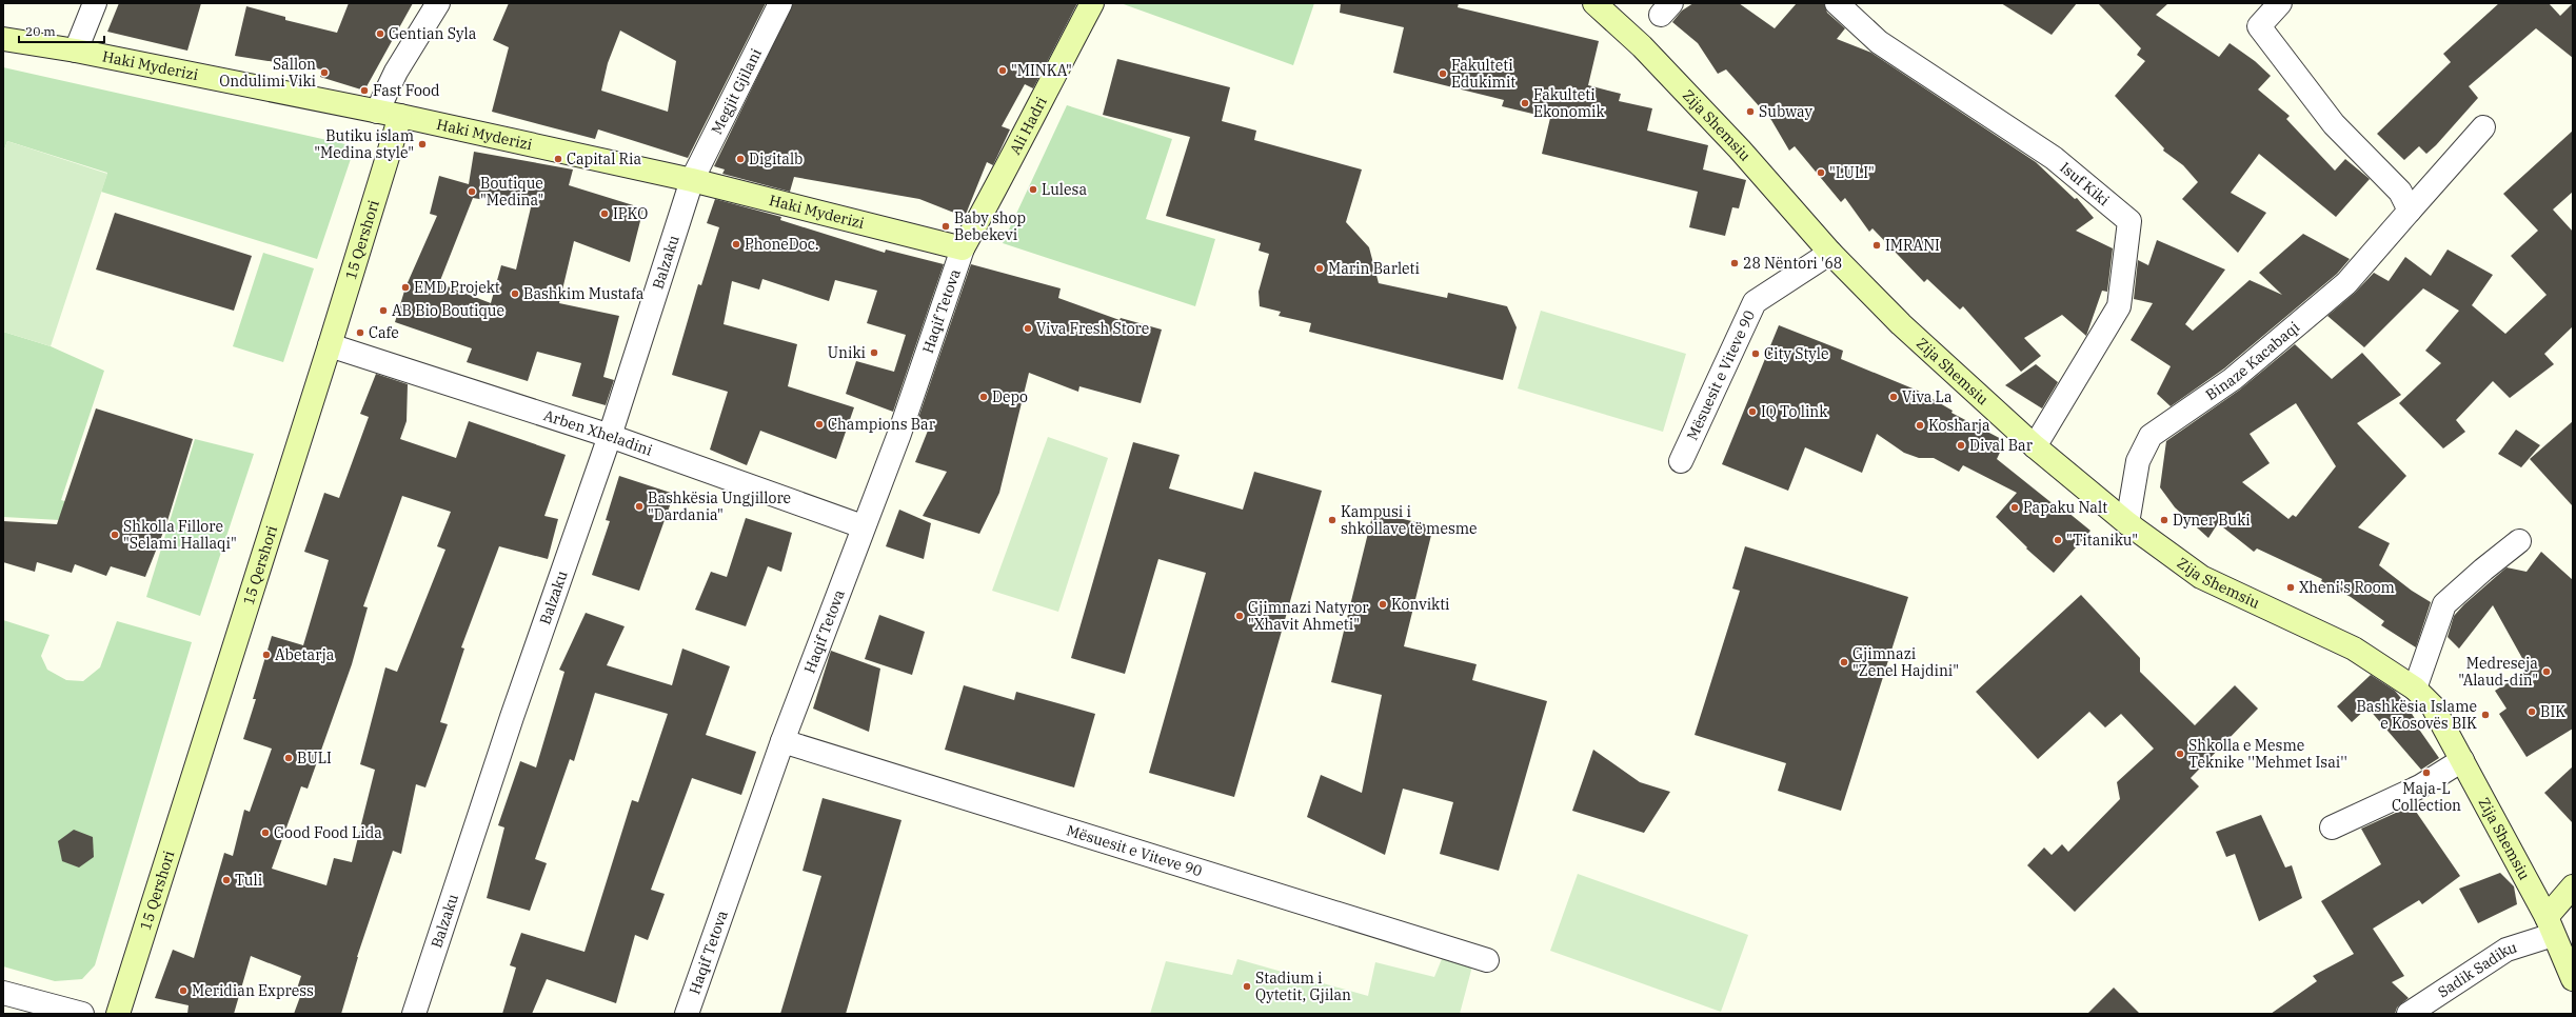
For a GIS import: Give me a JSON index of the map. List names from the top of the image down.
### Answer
{
  "streets": {
    "street": [
      "Haki Myderizi",
      "Megjit Gjilani",
      "Zija Shemsiu",
      "Ali Hadri",
      "Isuf Kiki",
      "15 Qershori",
      "Balzaku",
      "Haqif Tetova",
      "Binaze Kacabaqi",
      "Mësuesit e Viteve 90",
      "Arben Xheladini",
      "Sadik Sadiku"
    ]
  },
  "crossings": [
    ["Haki Myderizi", "Megjit Gjilani"],
    ["Haki Myderizi", "Ali Hadri"],
    ["Haki Myderizi", "15 Qershori"],
    ["Haki Myderizi", "Balzaku"],
    ["Haki Myderizi", "Haqif Tetova"],
    ["Megjit Gjilani", "Balzaku"],
    ["Zija Shemsiu", "Isuf Kiki"],
    ["Zija Shemsiu", "Binaze Kacabaqi"],
    ["Zija Shemsiu", "Mësuesit e Viteve 90"],
    ["Zija Shemsiu", "Sadik Sadiku"],
    ["Ali Hadri", "Haqif Tetova"],
    ["15 Qershori", "Arben Xheladini"],
    ["Balzaku", "Arben Xheladini"],
    ["Haqif Tetova", "Mësuesit e Viteve 90"],
    ["Haqif Tetova", "Arben Xheladini"]
  ],
  "places": [
    "Gentian Syla",
    "\"MINKA\"",
    "Sallon Ondulimi Viki",
    "Fakulteti Edukimit",
    "Fast Food",
    "Fakulteti Ekonomik",
    "Subway",
    "Butiku islam \"Medina style\"",
    "Capital Ria",
    "Digitalb",
    "\"LULI\"",
    "Lulesa",
    "Boutique \"Medina\"",
    "IPKO",
    "Baby shop Bebekevi",
    "PhoneDoc.",
    "IMRANI",
    "28 Nëntori '68",
    "Marin Barleti",
    "EMD Projekt",
    "Bashkim Mustafa",
    "AB Bio Boutique",
    "Viva Fresh Store",
    "Cafe",
    "Uniki",
    "City Style",
    "Depo",
    "Viva La",
    "IQ To link",
    "Champions Bar",
    "Kosharja",
    "Dival Bar",
    "Bashkësia Ungjillore \"Dardania\"",
    "Papaku Nalt",
    "Kampusi i shkollave të mesme",
    "Dyner Buki",
    "Shkolla Fillore \"Selami Hallaqi\"",
    "\"Titaniku\"",
    "Xheni's Room",
    "Konvikti",
    "Gjimnazi Natyror \"Xhavit Ahmeti\"",
    "Abetarja",
    "Gjimnazi \"Zenel Hajdini\"",
    "Medreseja \"Alaud-din\"",
    "BIK",
    "Bashkësia Islame e Kosovës BIK",
    "Shkolla e Mesme Teknike ''Mehmet Isai''",
    "BULI",
    "Maja-L Collection",
    "Good Food Lida",
    "Tuli",
    "Stadium i Qytetit, Gjilan",
    "Meridian Express"
  ],
  "scale_bar": "20 m"
}
